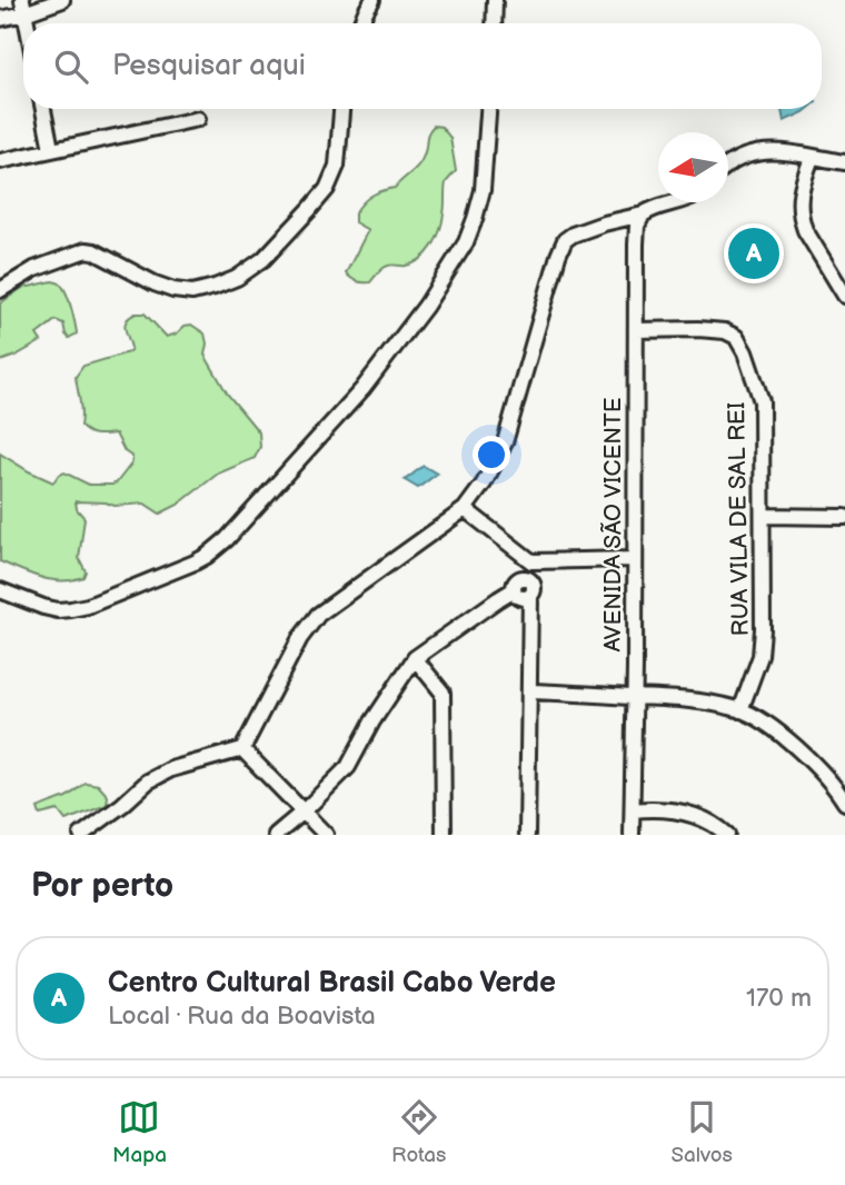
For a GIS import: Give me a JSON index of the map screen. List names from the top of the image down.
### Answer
{
  "streets": {
    "street": ["RUA VILA DE SAL REI", "AVENIDA SÃO VICENTE"]
  },
  "crossings": [
    ["RUA VILA DE SAL REI", "AVENIDA SÃO VICENTE"]
  ],
  "north": "left",
  "page": {
    "search": "Pesquisar aqui",
    "pins": "A",
    "heading": "Por perto",
    "list": [
      {
        "mark": "A",
        "name": "Centro Cultural Brasil Cabo Verde",
        "note": "Local · Rua da Boavista",
        "value": "170 m"
      }
    ],
    "nav": ["Mapa", "Rotas", "Salvos"]
  }
}
